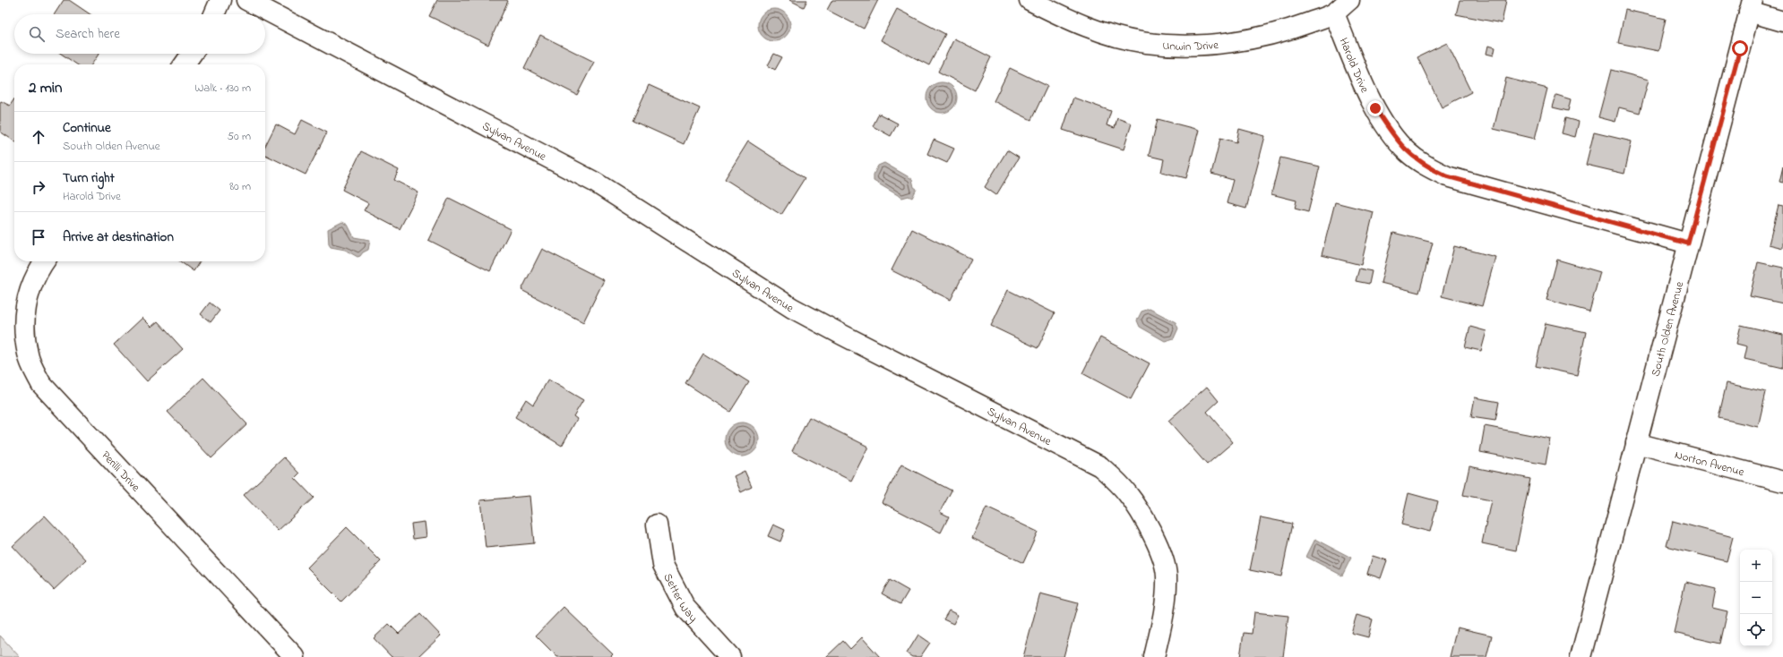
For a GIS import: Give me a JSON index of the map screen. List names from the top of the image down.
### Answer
{
  "streets": {
    "street": [
      "Unwin Drive",
      "Harold Drive",
      "Sylvan Avenue",
      "South Olden Avenue",
      "Norton Avenue",
      "Perilli Drive",
      "Setter Way"
    ]
  },
  "crossings": [
    ["Unwin Drive", "Harold Drive"],
    ["Harold Drive", "South Olden Avenue"],
    ["South Olden Avenue", "Norton Avenue"]
  ],
  "page": {
    "search": "Search here",
    "heading": ["2 min", "Walk · 130 m"],
    "list": [
      ["Continue", "South Olden Avenue", "50 m"],
      ["Turn right", "Harold Drive", "80 m"],
      "Arrive at destination"
    ],
    "map_buttons": ["+", "−"]
  }
}
